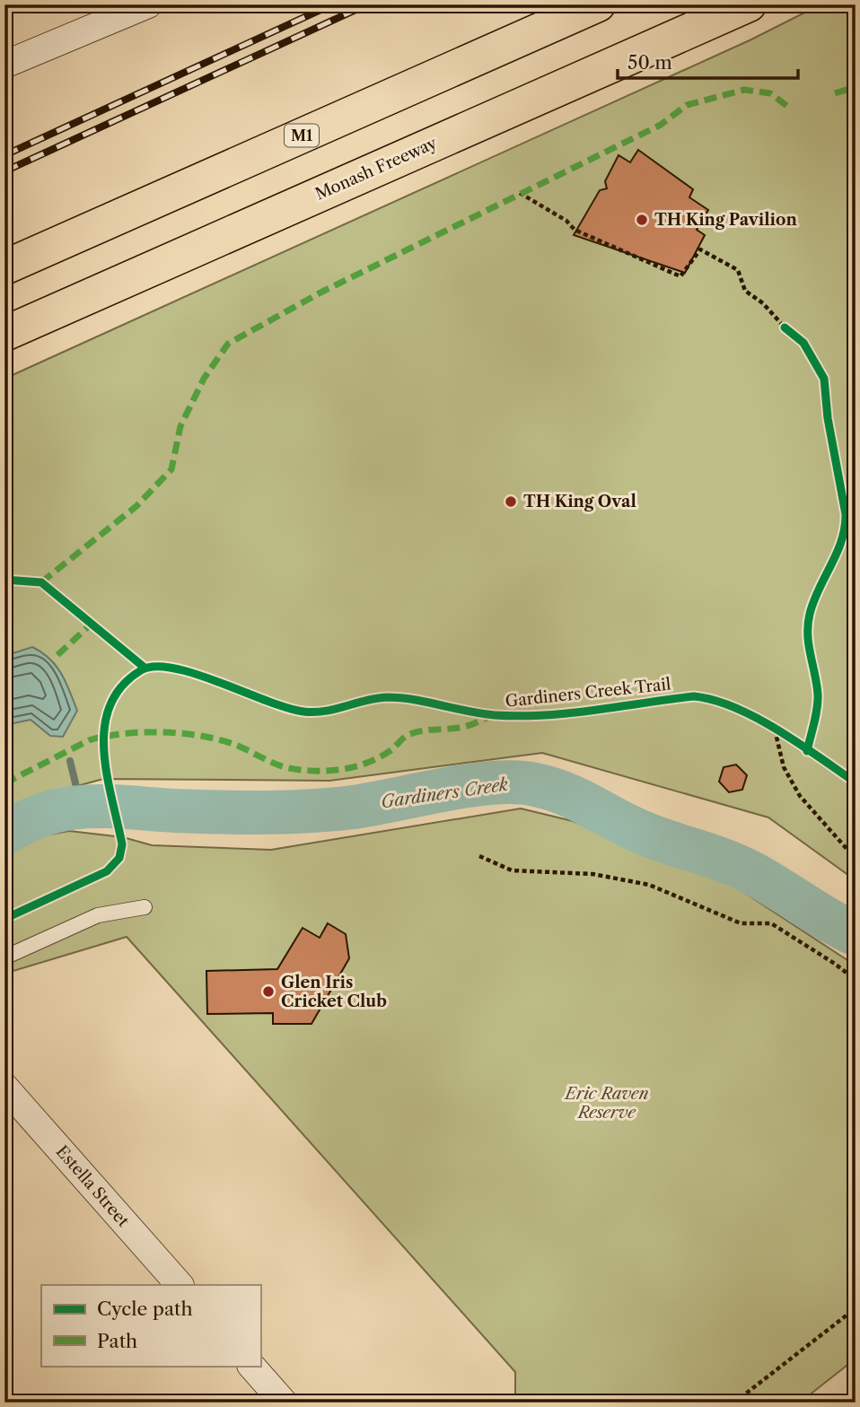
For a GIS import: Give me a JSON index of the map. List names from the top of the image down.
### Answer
{
  "streets": {
    "highway": ["M1", "Monash Freeway"],
    "street": ["Estella Street"],
    "cycle path": ["Gardiners Creek Trail"]
  },
  "water": ["Gardiners Creek"],
  "parks": ["Eric Raven Reserve"],
  "places": ["TH King Pavilion", "TH King Oval", "Glen Iris Cricket Club"],
  "legend": ["Cycle path", "Path"],
  "scale_bar": "50 m"
}
